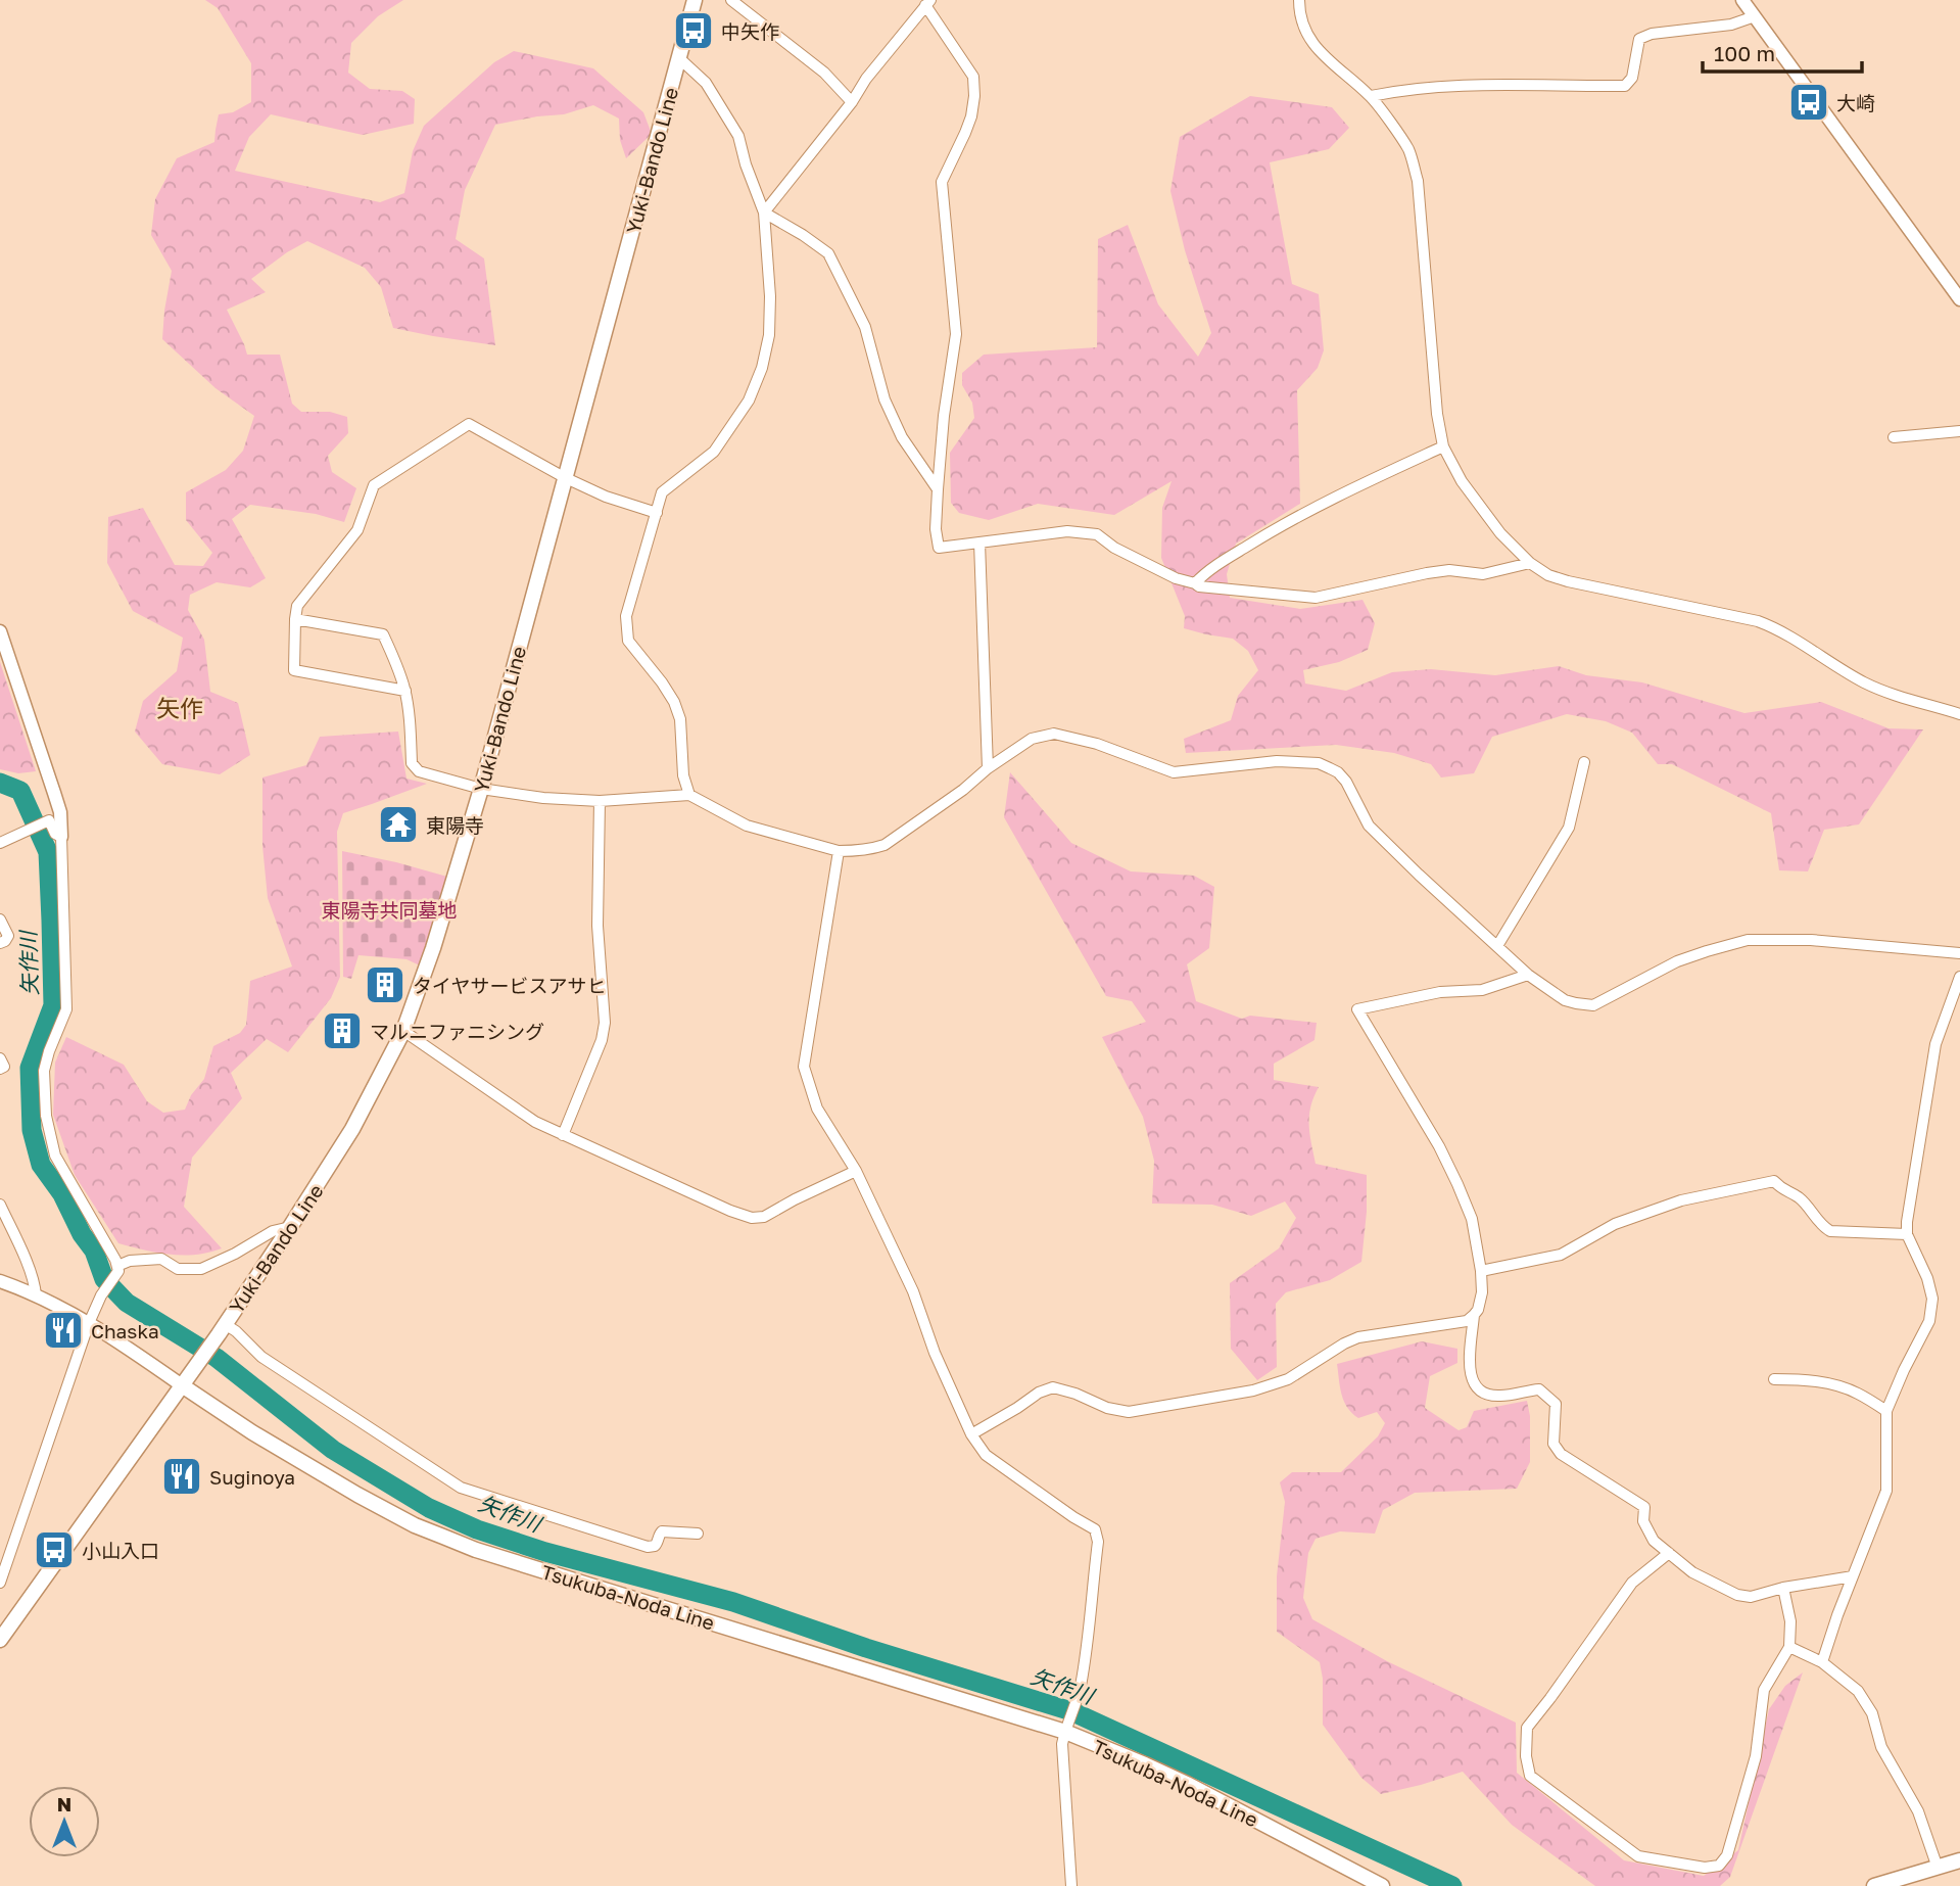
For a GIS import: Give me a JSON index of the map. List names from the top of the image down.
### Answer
{
  "streets": {
    "main road": ["Yuki-Bando Line", "Tsukuba-Noda Line"]
  },
  "crossings": [
    ["Yuki-Bando Line", "Tsukuba-Noda Line"]
  ],
  "districts": ["矢作"],
  "water": ["矢作川"],
  "parks": ["東陽寺共同墓地"],
  "places": {
    "bus stop": ["中矢作", "大崎", "小山入口"],
    "temple": ["東陽寺"],
    "building": ["タイヤサービスアサヒ", "マルニファニシング"],
    "restaurant": ["Chaska", "Suginoya"]
  },
  "scale_bar": "100 m",
  "north": "top"
}
